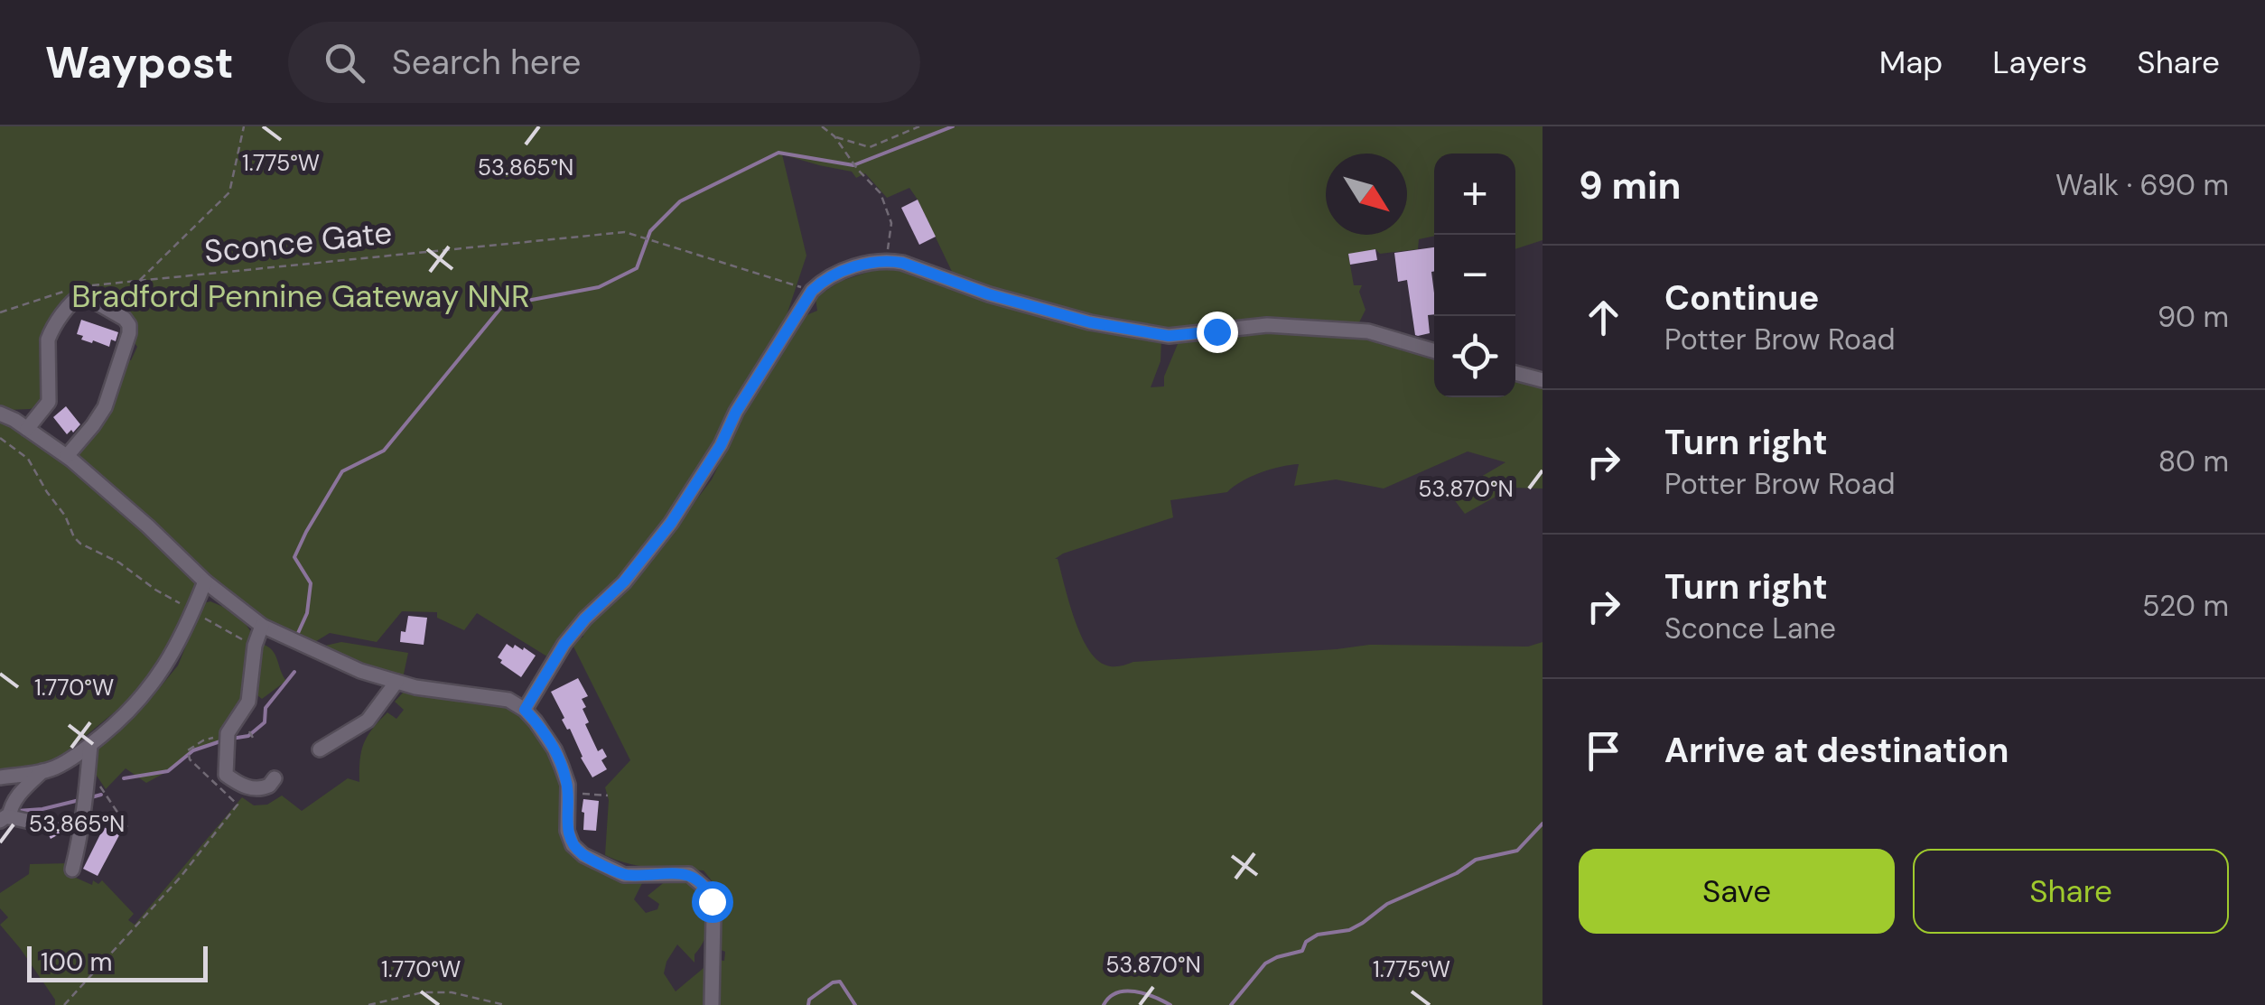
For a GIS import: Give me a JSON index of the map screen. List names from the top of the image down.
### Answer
{
  "streets": {
    "path": ["Sconce Gate"]
  },
  "parks": ["Bradford Pennine Gateway NNR"],
  "scale_bar": "100 m",
  "north": "bottom right",
  "page": {
    "header": "Waypost",
    "search": "Search here",
    "nav": ["Map", "Layers", "Share"],
    "heading": ["9 min", "Walk · 690 m"],
    "map_buttons": ["+", "−"],
    "list": [
      ["Continue", "Potter Brow Road", "90 m"],
      ["Turn right", "Potter Brow Road", "80 m"],
      ["Turn right", "Sconce Lane", "520 m"],
      "Arrive at destination"
    ],
    "buttons": ["Save", "Share"],
    "scale": "100 m"
  },
  "coordinates": [
    "1.775°W",
    "53.865°N",
    "53.870°N",
    "1.770°W"
  ]
}
